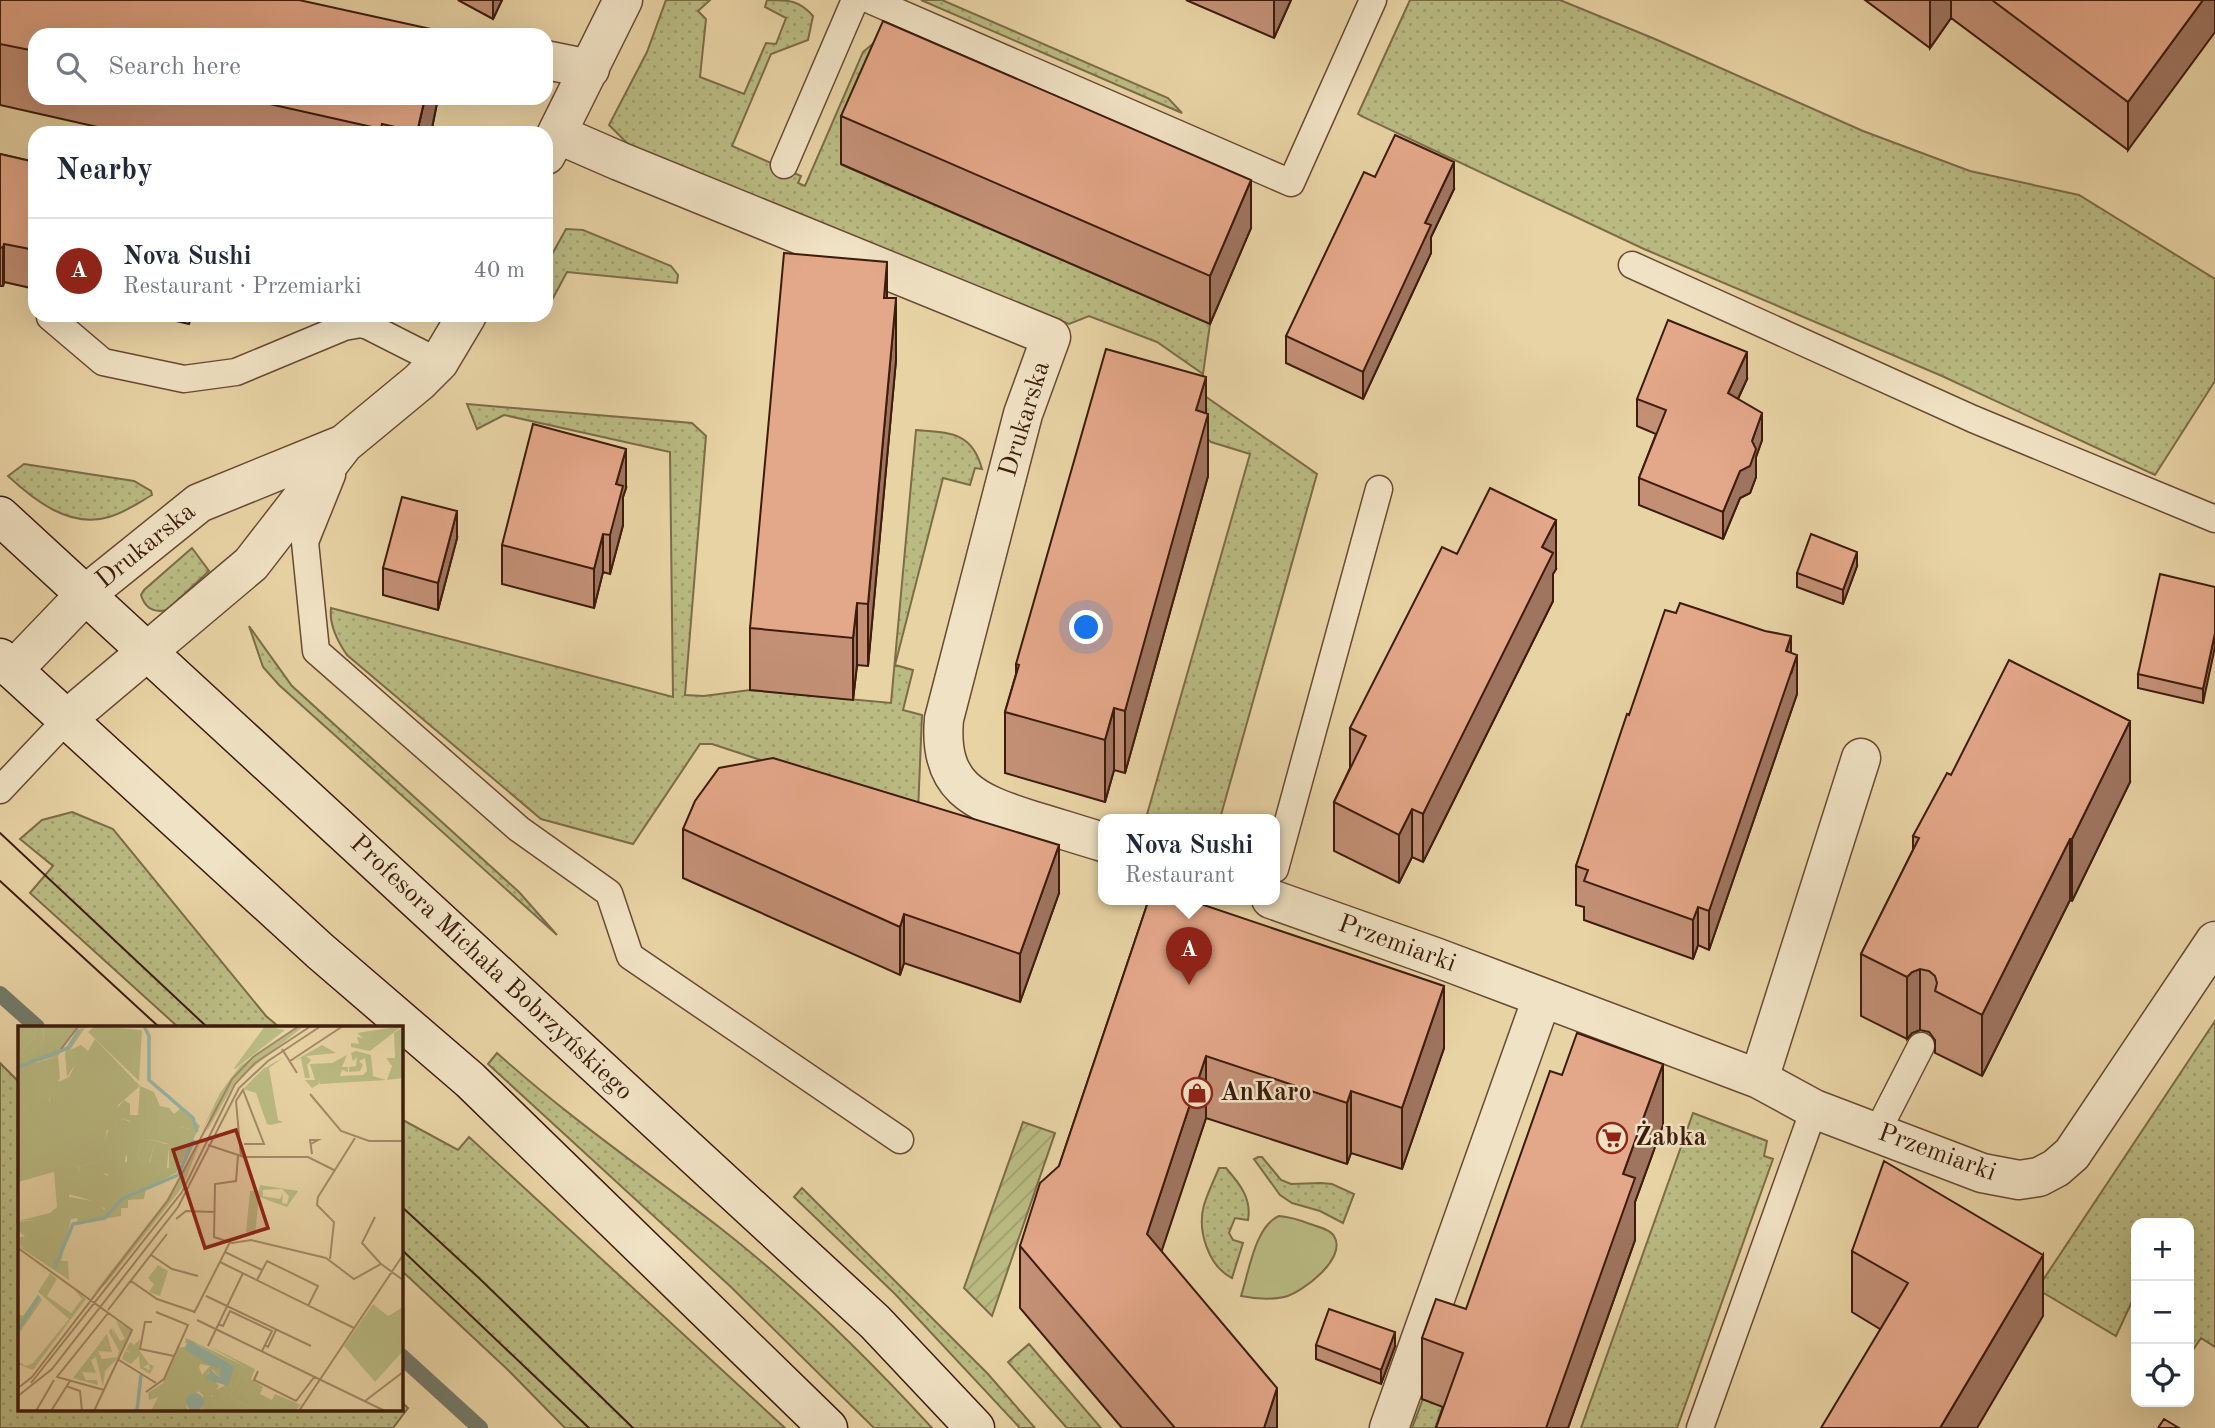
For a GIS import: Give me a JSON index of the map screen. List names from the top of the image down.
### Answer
{
  "streets": {
    "street": ["Drukarska", "Przemiarki", "Profesora Michała Bobrzyńskiego"]
  },
  "crossings": [
    ["Drukarska", "Profesora Michała Bobrzyńskiego"]
  ],
  "places": {
    "shop": ["AnKaro"],
    "supermarket": ["Żabka"]
  },
  "page": {
    "search": "Search here",
    "heading": "Nearby",
    "list": [
      {
        "mark": "A",
        "name": "Nova Sushi",
        "note": "Restaurant · Przemiarki",
        "value": "40 m"
      }
    ],
    "popup": ["Nova Sushi", "Restaurant"],
    "pins": "A",
    "map_buttons": ["+", "−"]
  }
}
